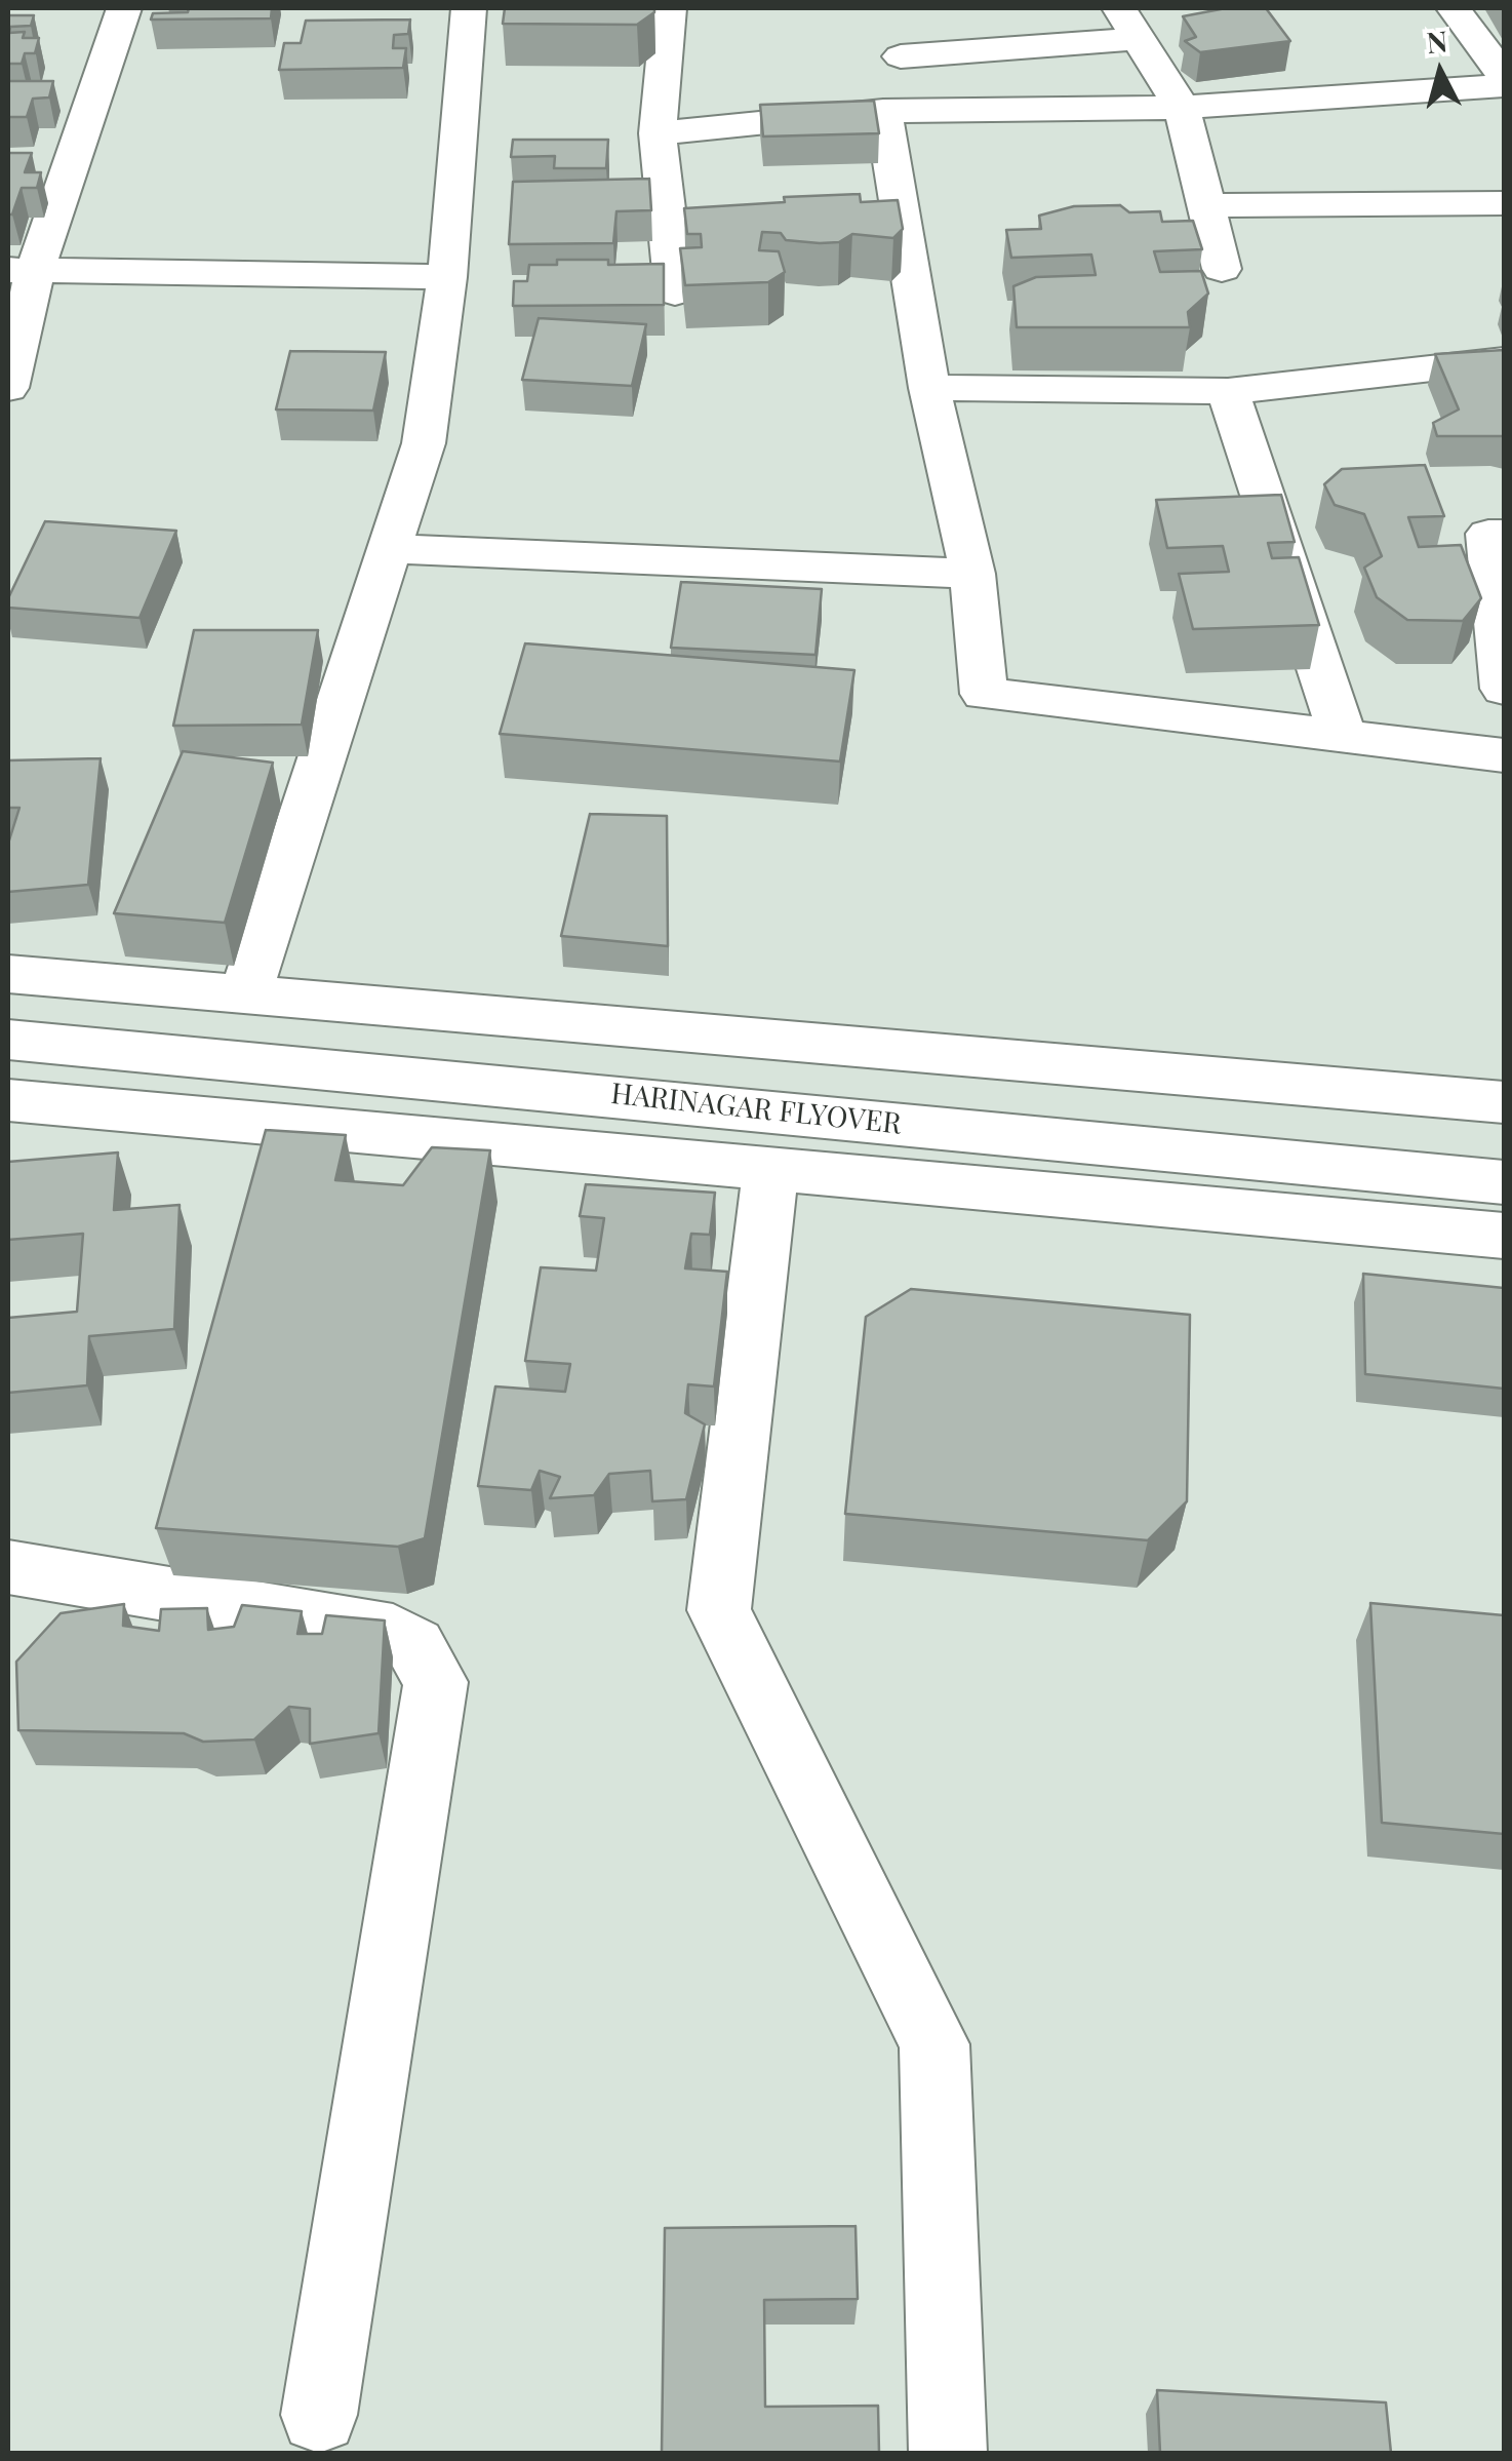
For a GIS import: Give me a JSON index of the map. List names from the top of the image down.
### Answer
{
  "streets": {
    "street": ["HARINAGAR FLYOVER"]
  },
  "north": "top"
}
